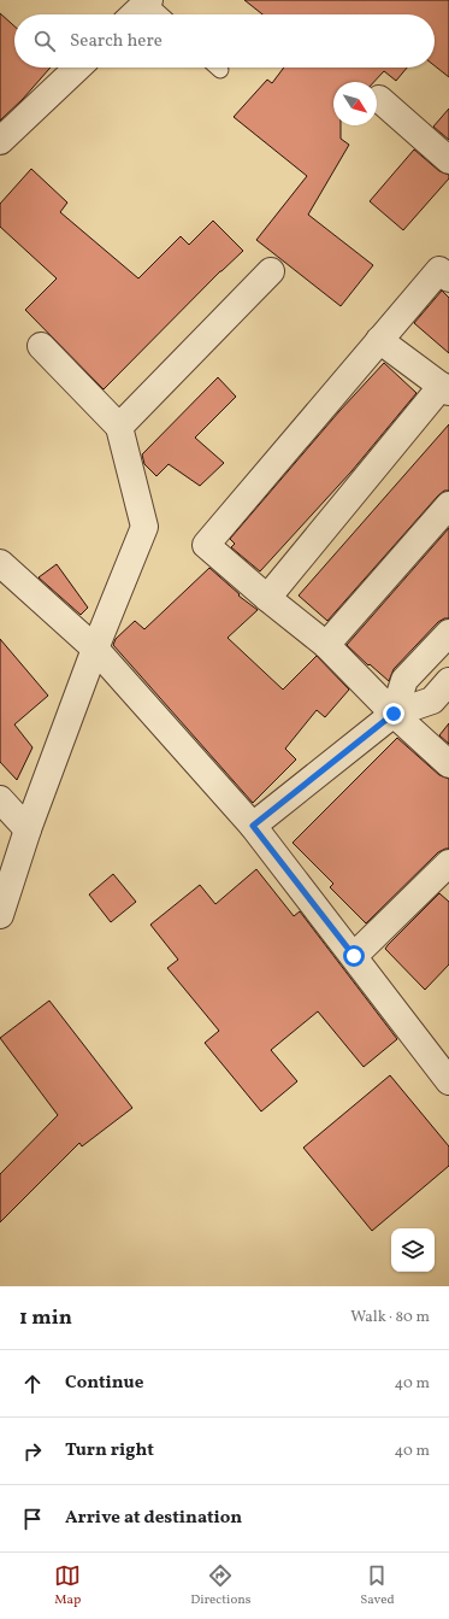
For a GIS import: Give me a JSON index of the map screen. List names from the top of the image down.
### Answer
{
  "north": "bottom right",
  "page": {
    "search": "Search here",
    "heading": ["1 min", "Walk · 80 m"],
    "list": [
      ["Continue", "40 m"],
      ["Turn right", "40 m"],
      "Arrive at destination"
    ],
    "nav": ["Map", "Directions", "Saved"]
  }
}
